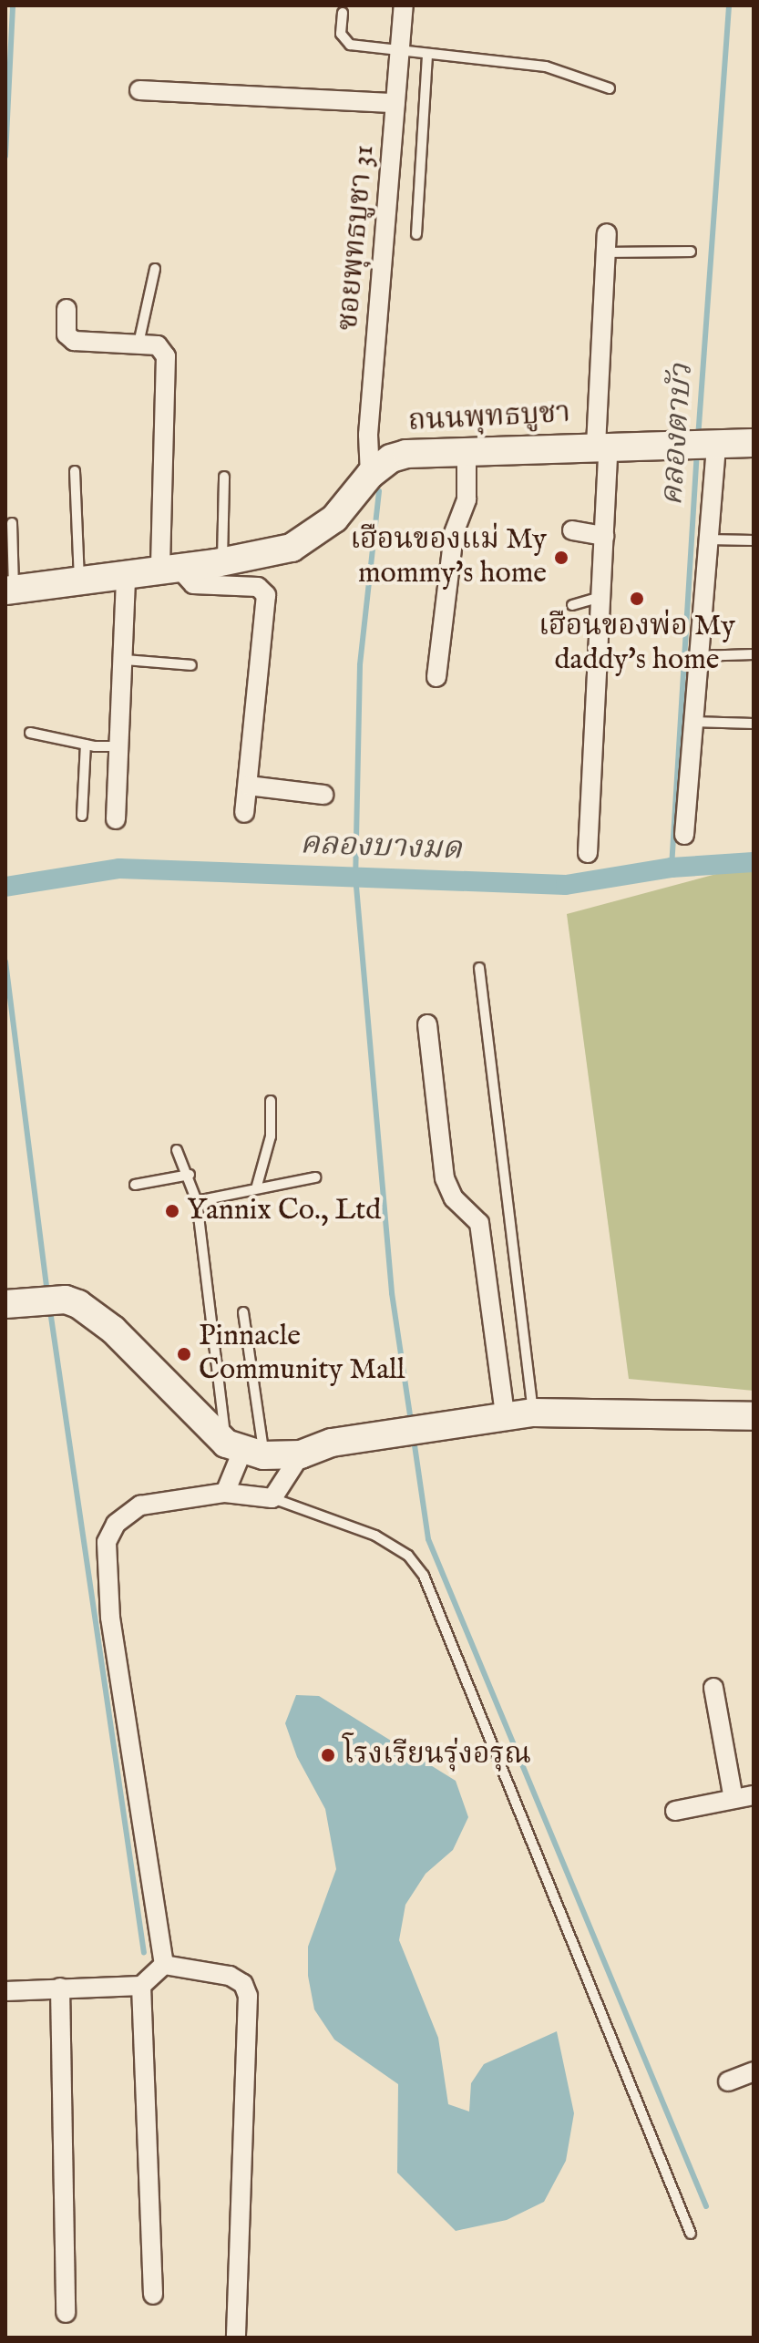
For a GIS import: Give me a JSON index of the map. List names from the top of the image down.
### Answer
{
  "streets": {
    "street": ["ซอยพุทธบูชา 31", "ถนนพุทธบูชา"]
  },
  "crossings": [
    ["ซอยพุทธบูชา 31", "ถนนพุทธบูชา"]
  ],
  "water": ["คลองตาบัว", "คลองบางมด"],
  "places": [
    "เฮือนของแม่ My mommy's home",
    "เฮือนของพ่อ My daddy's home",
    "Yannix Co., Ltd",
    "Pinnacle Community Mall",
    "โรงเรียนรุ่งอรุณ"
  ]
}
